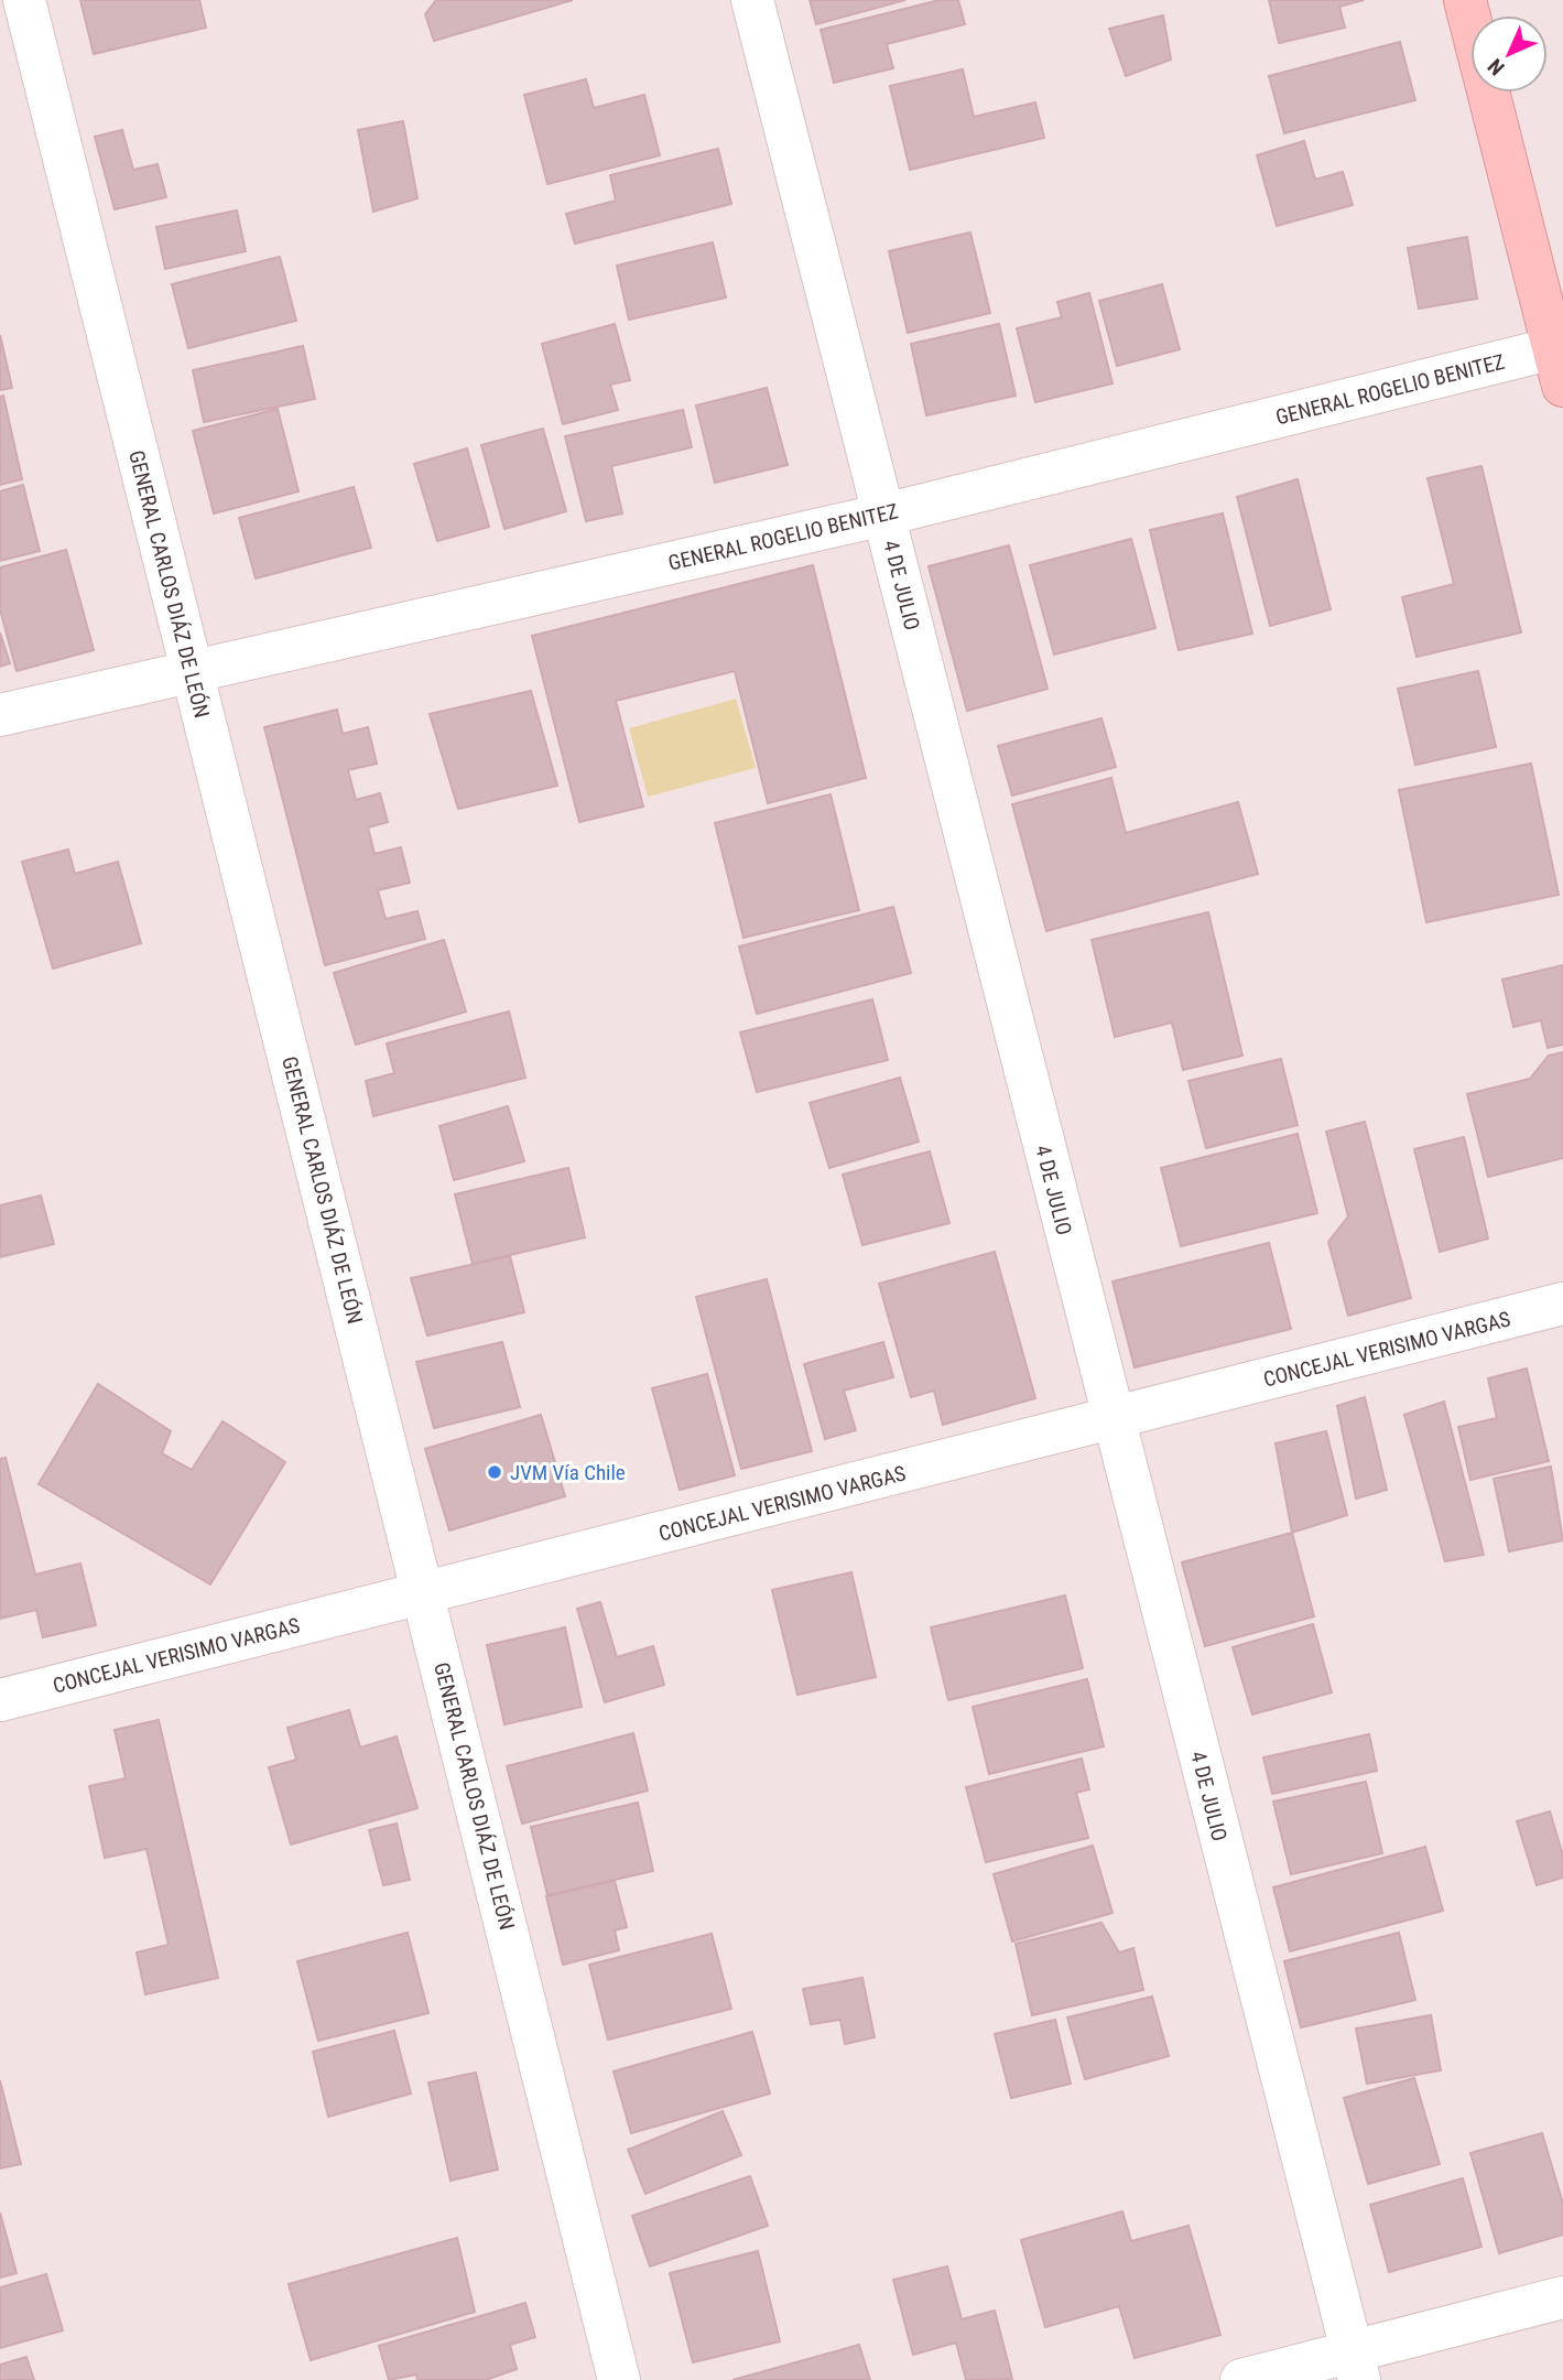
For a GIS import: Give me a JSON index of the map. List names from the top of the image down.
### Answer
{
  "streets": {
    "street": [
      "GENERAL ROGELIO BENITEZ",
      "GENERAL CARLOS DIÁZ DE LEÓN",
      "4 DE JULIO",
      "CONCEJAL VERISIMO VARGAS"
    ]
  },
  "crossings": [
    ["GENERAL ROGELIO BENITEZ", "GENERAL CARLOS DIÁZ DE LEÓN"],
    ["GENERAL ROGELIO BENITEZ", "4 DE JULIO"],
    ["GENERAL CARLOS DIÁZ DE LEÓN", "CONCEJAL VERISIMO VARGAS"],
    ["4 DE JULIO", "CONCEJAL VERISIMO VARGAS"]
  ],
  "places": ["JVM Vía Chile"],
  "north": "bottom left"
}
